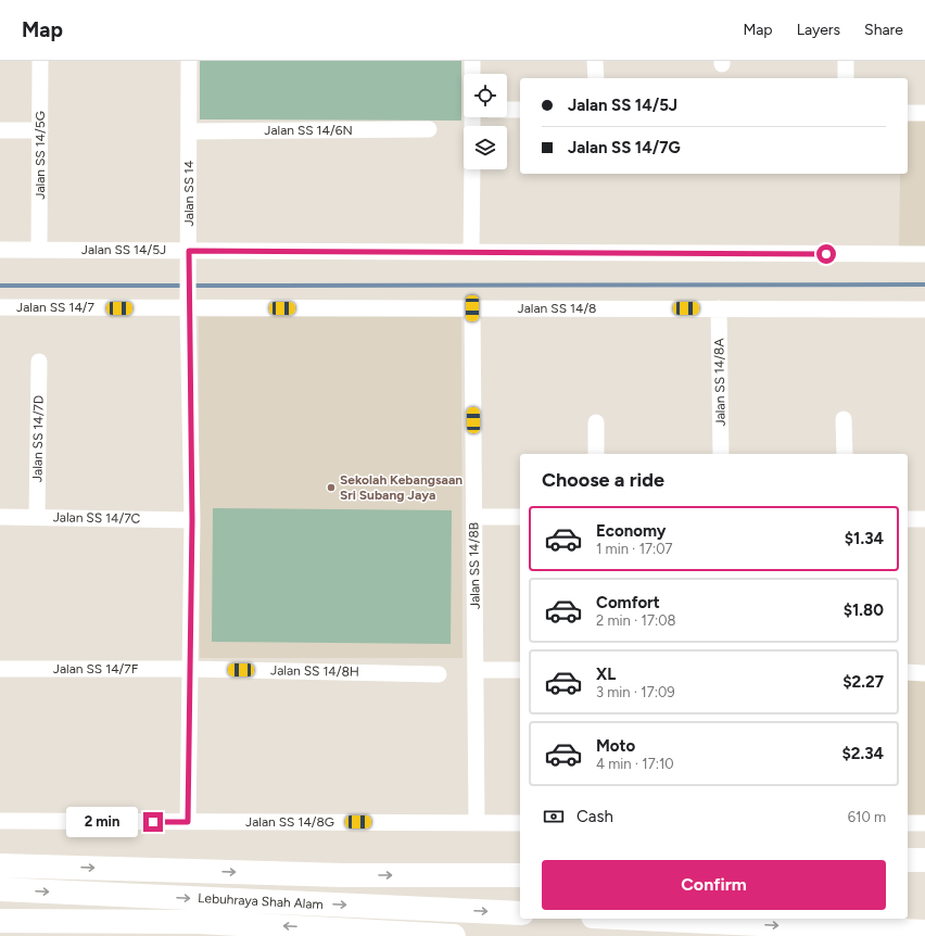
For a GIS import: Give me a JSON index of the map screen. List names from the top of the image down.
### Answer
{
  "streets": {
    "highway": ["Lebuhraya Shah Alam"],
    "street": [
      "Jalan SS 14/6N",
      "Jalan SS 14/5G",
      "Jalan SS 14",
      "Jalan SS 14/5J",
      "Jalan SS 14/7",
      "Jalan SS 14/8",
      "Jalan SS 14/8A",
      "Jalan SS 14/7D",
      "Jalan SS 14/7C",
      "Jalan SS 14/8B",
      "Jalan SS 14/7F",
      "Jalan SS 14/8H",
      "Jalan SS 14/8G"
    ]
  },
  "crossings": [
    ["Jalan SS 14/6N", "Jalan SS 14"],
    ["Jalan SS 14/5G", "Jalan SS 14/5J"],
    ["Jalan SS 14", "Jalan SS 14/5J"],
    ["Jalan SS 14", "Jalan SS 14/7"],
    ["Jalan SS 14", "Jalan SS 14/8"],
    ["Jalan SS 14", "Jalan SS 14/7C"],
    ["Jalan SS 14", "Jalan SS 14/7F"],
    ["Jalan SS 14", "Jalan SS 14/8H"],
    ["Jalan SS 14", "Jalan SS 14/8G"],
    ["Jalan SS 14/7", "Jalan SS 14/8"],
    ["Jalan SS 14/8", "Jalan SS 14/8A"],
    ["Jalan SS 14/8", "Jalan SS 14/8B"],
    ["Jalan SS 14/7D", "Jalan SS 14/7C"],
    ["Jalan SS 14/8B", "Jalan SS 14/8G"],
    ["Jalan SS 14/7F", "Jalan SS 14/8H"]
  ],
  "places": ["Sekolah Kebangsaan Sri Subang Jaya"],
  "page": {
    "header": "Map",
    "nav": ["Map", "Layers", "Share"],
    "banner": ["Jalan SS 14/5J", "Jalan SS 14/7G"],
    "heading": "Choose a ride",
    "list": [
      {
        "name": "Economy",
        "note": "1 min · 17:07",
        "value": "$1.34"
      },
      {
        "name": "Comfort",
        "note": "2 min · 17:08",
        "value": "$1.80"
      },
      {
        "name": "XL",
        "note": "3 min · 17:09",
        "value": "$2.27"
      },
      {
        "name": "Moto",
        "note": "4 min · 17:10",
        "value": "$2.34"
      }
    ],
    "pay": ["Cash", "610 m"],
    "bubble": "2 min",
    "buttons": "Confirm"
  }
}
